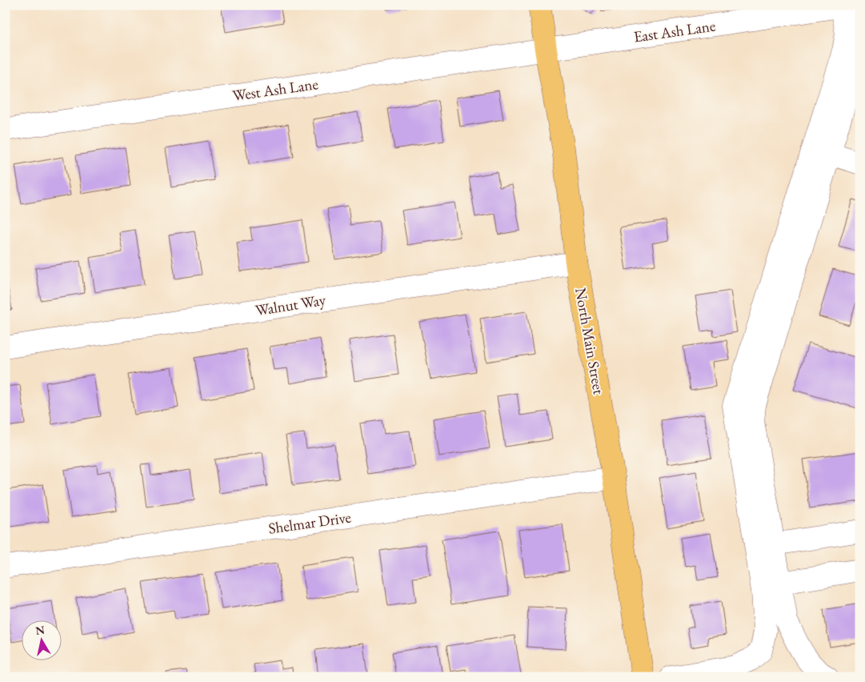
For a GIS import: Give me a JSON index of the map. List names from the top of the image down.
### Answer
{
  "streets": {
    "main road": ["North Main Street"],
    "street": [
      "East Ash Lane",
      "West Ash Lane",
      "Walnut Way",
      "Shelmar Drive"
    ]
  },
  "crossings": [
    ["East Ash Lane", "West Ash Lane"],
    ["East Ash Lane", "North Main Street"],
    ["West Ash Lane", "North Main Street"],
    ["Walnut Way", "North Main Street"],
    ["North Main Street", "Shelmar Drive"]
  ],
  "north": "top"
}
